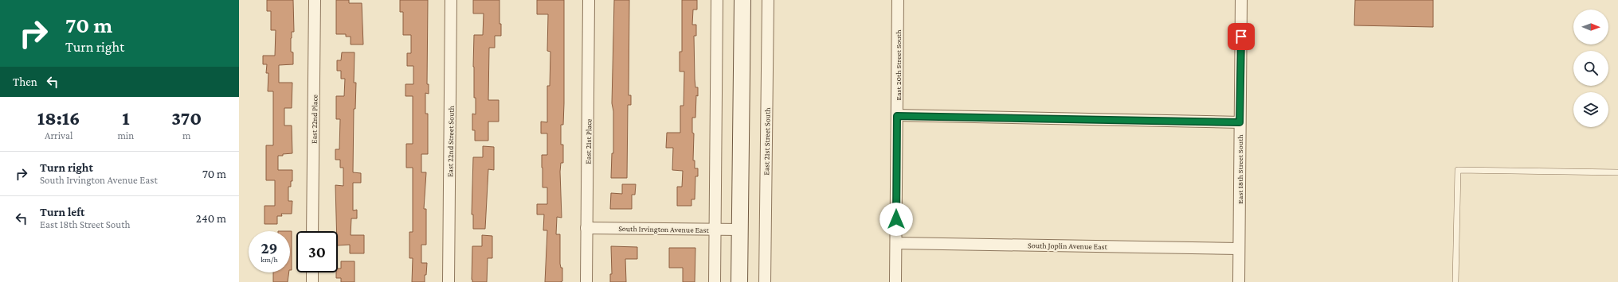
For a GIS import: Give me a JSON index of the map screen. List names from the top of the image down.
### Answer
{
  "streets": {
    "street": [
      "East 20th Street South",
      "East 22nd Place",
      "East 22nd Street South",
      "East 21st Place",
      "East 21st Street South",
      "East 18th Street South",
      "South Irvington Avenue East",
      "South Joplin Avenue East"
    ]
  },
  "crossings": [
    ["East 20th Street South", "South Joplin Avenue East"],
    ["East 21st Place", "South Irvington Avenue East"],
    ["East 18th Street South", "South Joplin Avenue East"]
  ],
  "north": "right",
  "page": {
    "turn": ["70 m", "Turn right"],
    "then": "Then",
    "eta": [
      "18:16",
      "Arrival",
      "1",
      "min",
      "370",
      "m"
    ],
    "list": [
      {
        "name": "Turn right",
        "note": "South Irvington Avenue East",
        "value": "70 m"
      },
      {
        "name": "Turn left",
        "note": "East 18th Street South",
        "value": "240 m"
      }
    ],
    "speed": "29 km/h",
    "limit": "30"
  }
}
